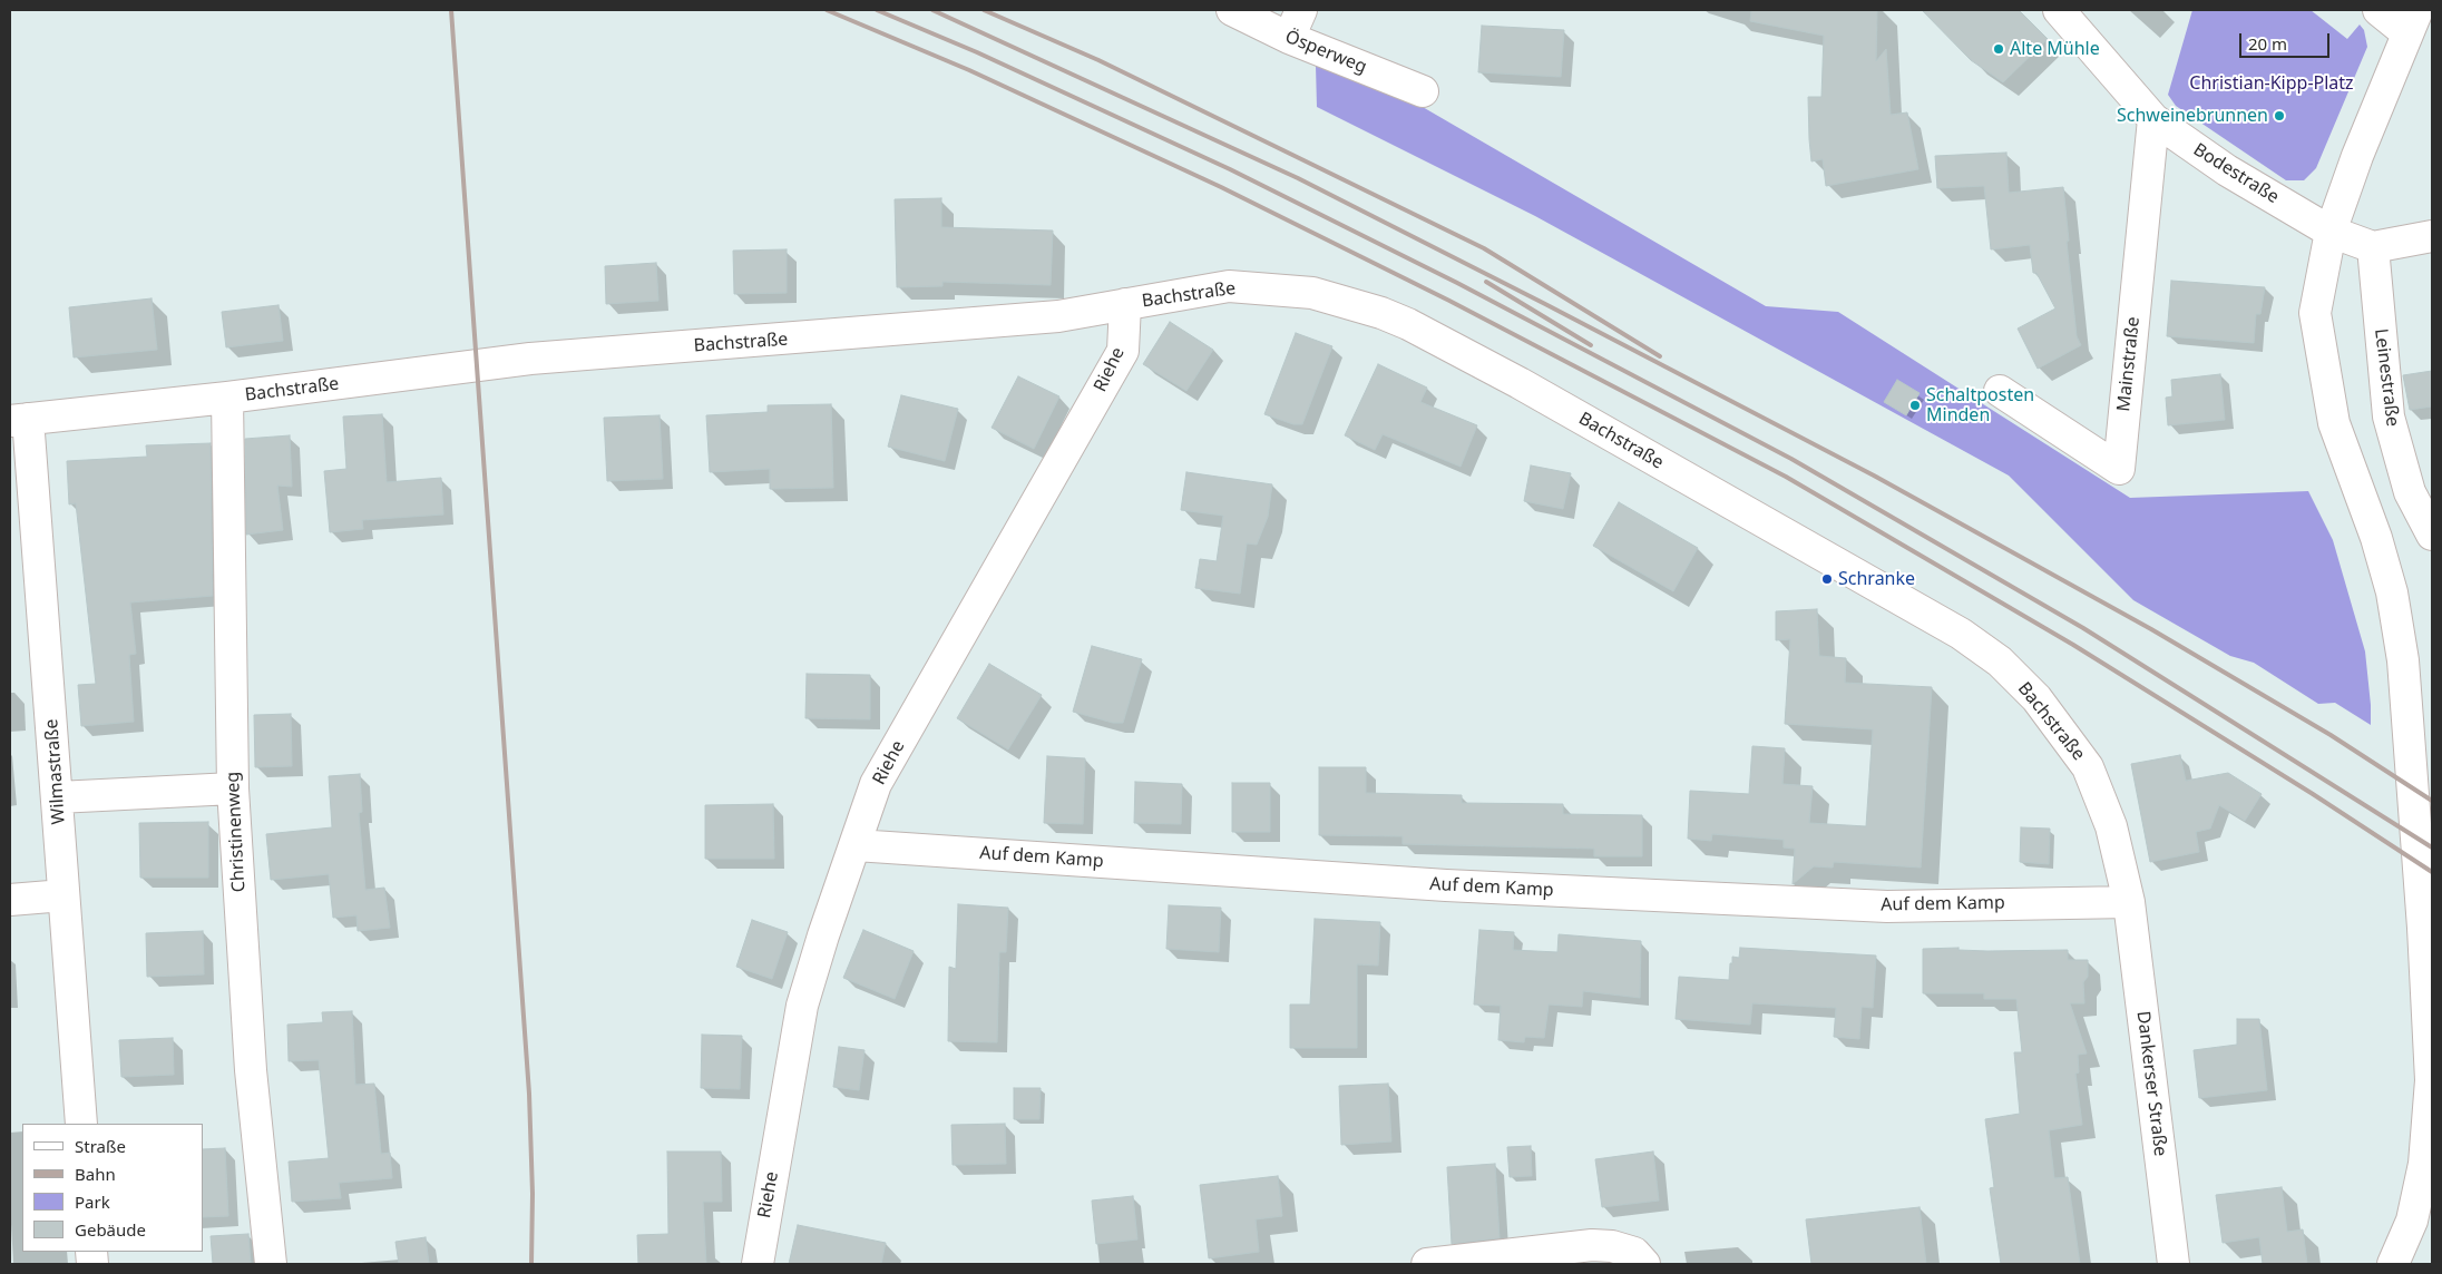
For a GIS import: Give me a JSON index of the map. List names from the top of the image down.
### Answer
{
  "streets": {
    "street": [
      "Ösperweg",
      "Bodestraße",
      "Bachstraße",
      "Mainstraße",
      "Riehe",
      "Leinestraße",
      "Wilmastraße",
      "Christinenweg",
      "Auf dem Kamp",
      "Dankerser Straße"
    ]
  },
  "crossings": [
    ["Bodestraße", "Mainstraße"],
    ["Bodestraße", "Leinestraße"],
    ["Bachstraße", "Riehe"],
    ["Bachstraße", "Wilmastraße"],
    ["Bachstraße", "Christinenweg"],
    ["Bachstraße", "Auf dem Kamp"],
    ["Bachstraße", "Dankerser Straße"],
    ["Riehe", "Auf dem Kamp"],
    ["Auf dem Kamp", "Dankerser Straße"]
  ],
  "parks": ["Christian-Kipp-Platz"],
  "places": [
    "Alte Mühle",
    "Schweinebrunnen",
    "Schaltposten Minden",
    "Schranke"
  ],
  "legend": [
    "Straße",
    "Bahn",
    "Park",
    "Gebäude"
  ],
  "scale_bar": "20 m"
}
